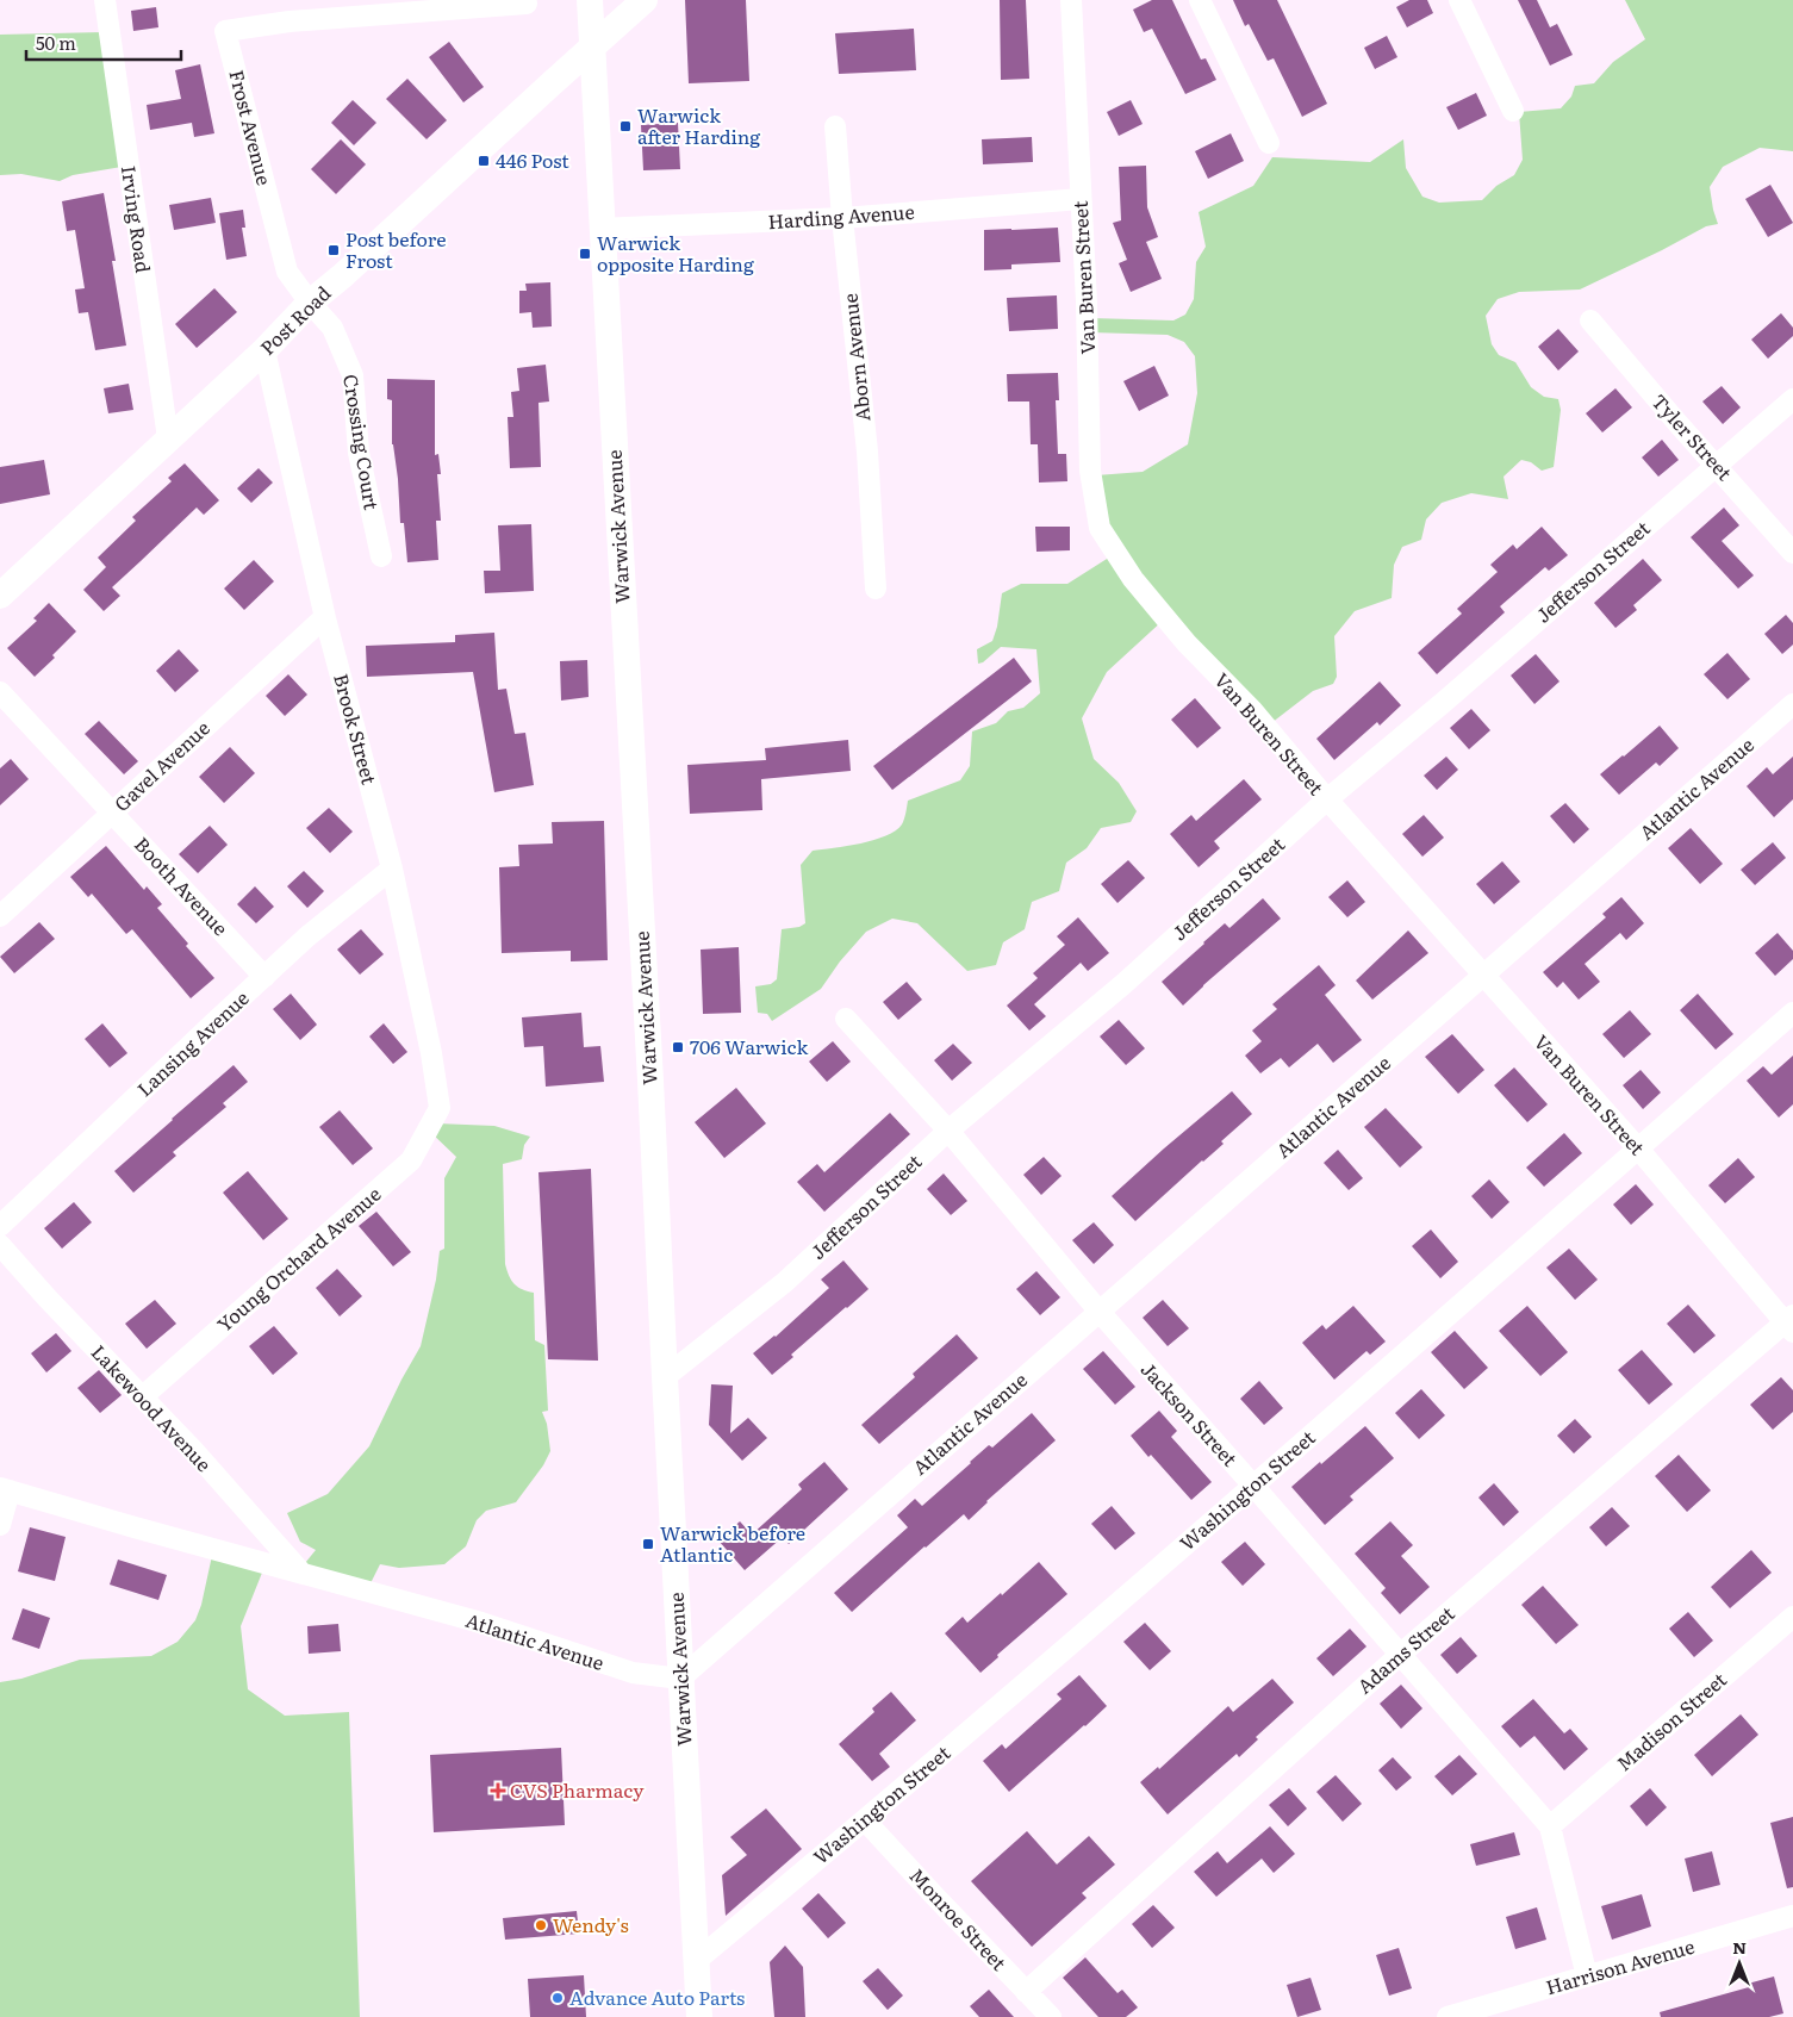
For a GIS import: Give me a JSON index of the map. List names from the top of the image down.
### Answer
{
  "streets": {
    "main road": ["Post Road", "Warwick Avenue"],
    "street": [
      "Frost Avenue",
      "Harding Avenue",
      "Irving Road",
      "Van Buren Street",
      "Aborn Avenue",
      "Tyler Street",
      "Crossing Court",
      "Jefferson Street",
      "Brook Street",
      "Gavel Avenue",
      "Atlantic Avenue",
      "Booth Avenue",
      "Lansing Avenue",
      "Young Orchard Avenue",
      "Lakewood Avenue",
      "Jackson Street",
      "Washington Street",
      "Adams Street",
      "Madison Street",
      "Monroe Street",
      "Harrison Avenue"
    ]
  },
  "crossings": [
    ["Frost Avenue", "Post Road"],
    ["Frost Avenue", "Crossing Court"],
    ["Harding Avenue", "Van Buren Street"],
    ["Harding Avenue", "Aborn Avenue"],
    ["Harding Avenue", "Warwick Avenue"],
    ["Irving Road", "Post Road"],
    ["Van Buren Street", "Jefferson Street"],
    ["Van Buren Street", "Atlantic Avenue"],
    ["Van Buren Street", "Washington Street"],
    ["Van Buren Street", "Adams Street"],
    ["Post Road", "Crossing Court"],
    ["Post Road", "Warwick Avenue"],
    ["Post Road", "Brook Street"],
    ["Tyler Street", "Jefferson Street"],
    ["Warwick Avenue", "Jefferson Street"],
    ["Warwick Avenue", "Atlantic Avenue"],
    ["Warwick Avenue", "Washington Street"],
    ["Jefferson Street", "Jackson Street"],
    ["Brook Street", "Gavel Avenue"],
    ["Brook Street", "Lansing Avenue"],
    ["Brook Street", "Young Orchard Avenue"],
    ["Gavel Avenue", "Booth Avenue"],
    ["Atlantic Avenue", "Lakewood Avenue"],
    ["Atlantic Avenue", "Jackson Street"],
    ["Booth Avenue", "Lansing Avenue"],
    ["Young Orchard Avenue", "Lakewood Avenue"],
    ["Jackson Street", "Washington Street"],
    ["Jackson Street", "Adams Street"],
    ["Jackson Street", "Madison Street"],
    ["Jackson Street", "Harrison Avenue"],
    ["Washington Street", "Monroe Street"],
    ["Adams Street", "Monroe Street"]
  ],
  "places": {
    "transit": [
      "Warwick after Harding",
      "446 Post",
      "Post before Frost",
      "Warwick opposite Harding",
      "706 Warwick",
      "Warwick before Atlantic"
    ],
    "health": ["CVS Pharmacy"],
    "other": ["Wendy's", "Advance Auto Parts"]
  },
  "scale_bar": "50 m",
  "north": "top"
}
